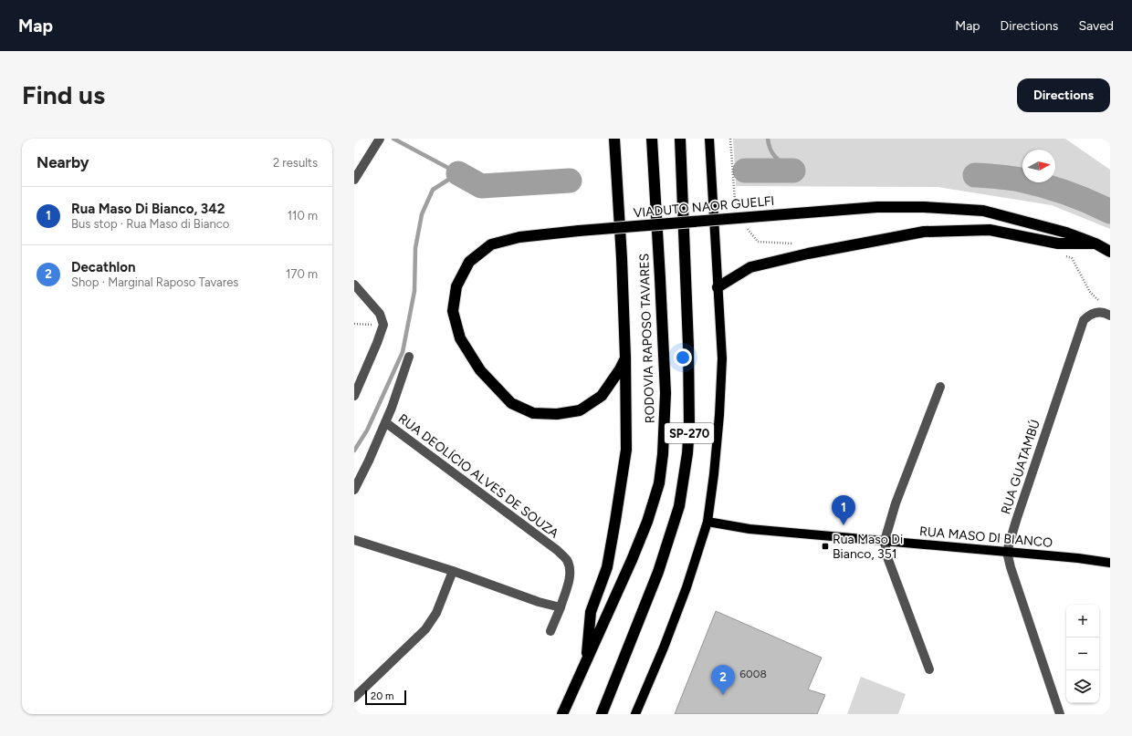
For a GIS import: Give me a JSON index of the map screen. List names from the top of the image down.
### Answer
{
  "streets": {
    "highway": ["VIADUTO NAOR GUELFI", "RODOVIA RAPOSO TAVARES", "SP-270"],
    "main road": ["RUA MASO DI BIANCO"],
    "street": ["RUA GUATAMBÚ", "RUA DEOLÍCIO ALVES DE SOUZA"]
  },
  "crossings": [
    ["RUA GUATAMBÚ", "RUA MASO DI BIANCO"]
  ],
  "places": {
    "transit": ["Rua Maso Di Bianco, 351"]
  },
  "house_numbers": ["6008"],
  "scale_bar": "20 m",
  "north": "right",
  "page": {
    "header": "Map",
    "nav": ["Map", "Directions", "Saved"],
    "buttons": "Directions",
    "title": "Find us",
    "heading": ["Nearby", "2 results"],
    "list": [
      {
        "mark": "1",
        "name": "Rua Maso Di Bianco, 342",
        "note": "Bus stop · Rua Maso di Bianco",
        "value": "110 m"
      },
      {
        "mark": "2",
        "name": "Decathlon",
        "note": "Shop · Marginal Raposo Tavares",
        "value": "170 m"
      }
    ],
    "pins": ["1", "2"],
    "map_buttons": ["+", "−"],
    "scale": "20 m"
  }
}
